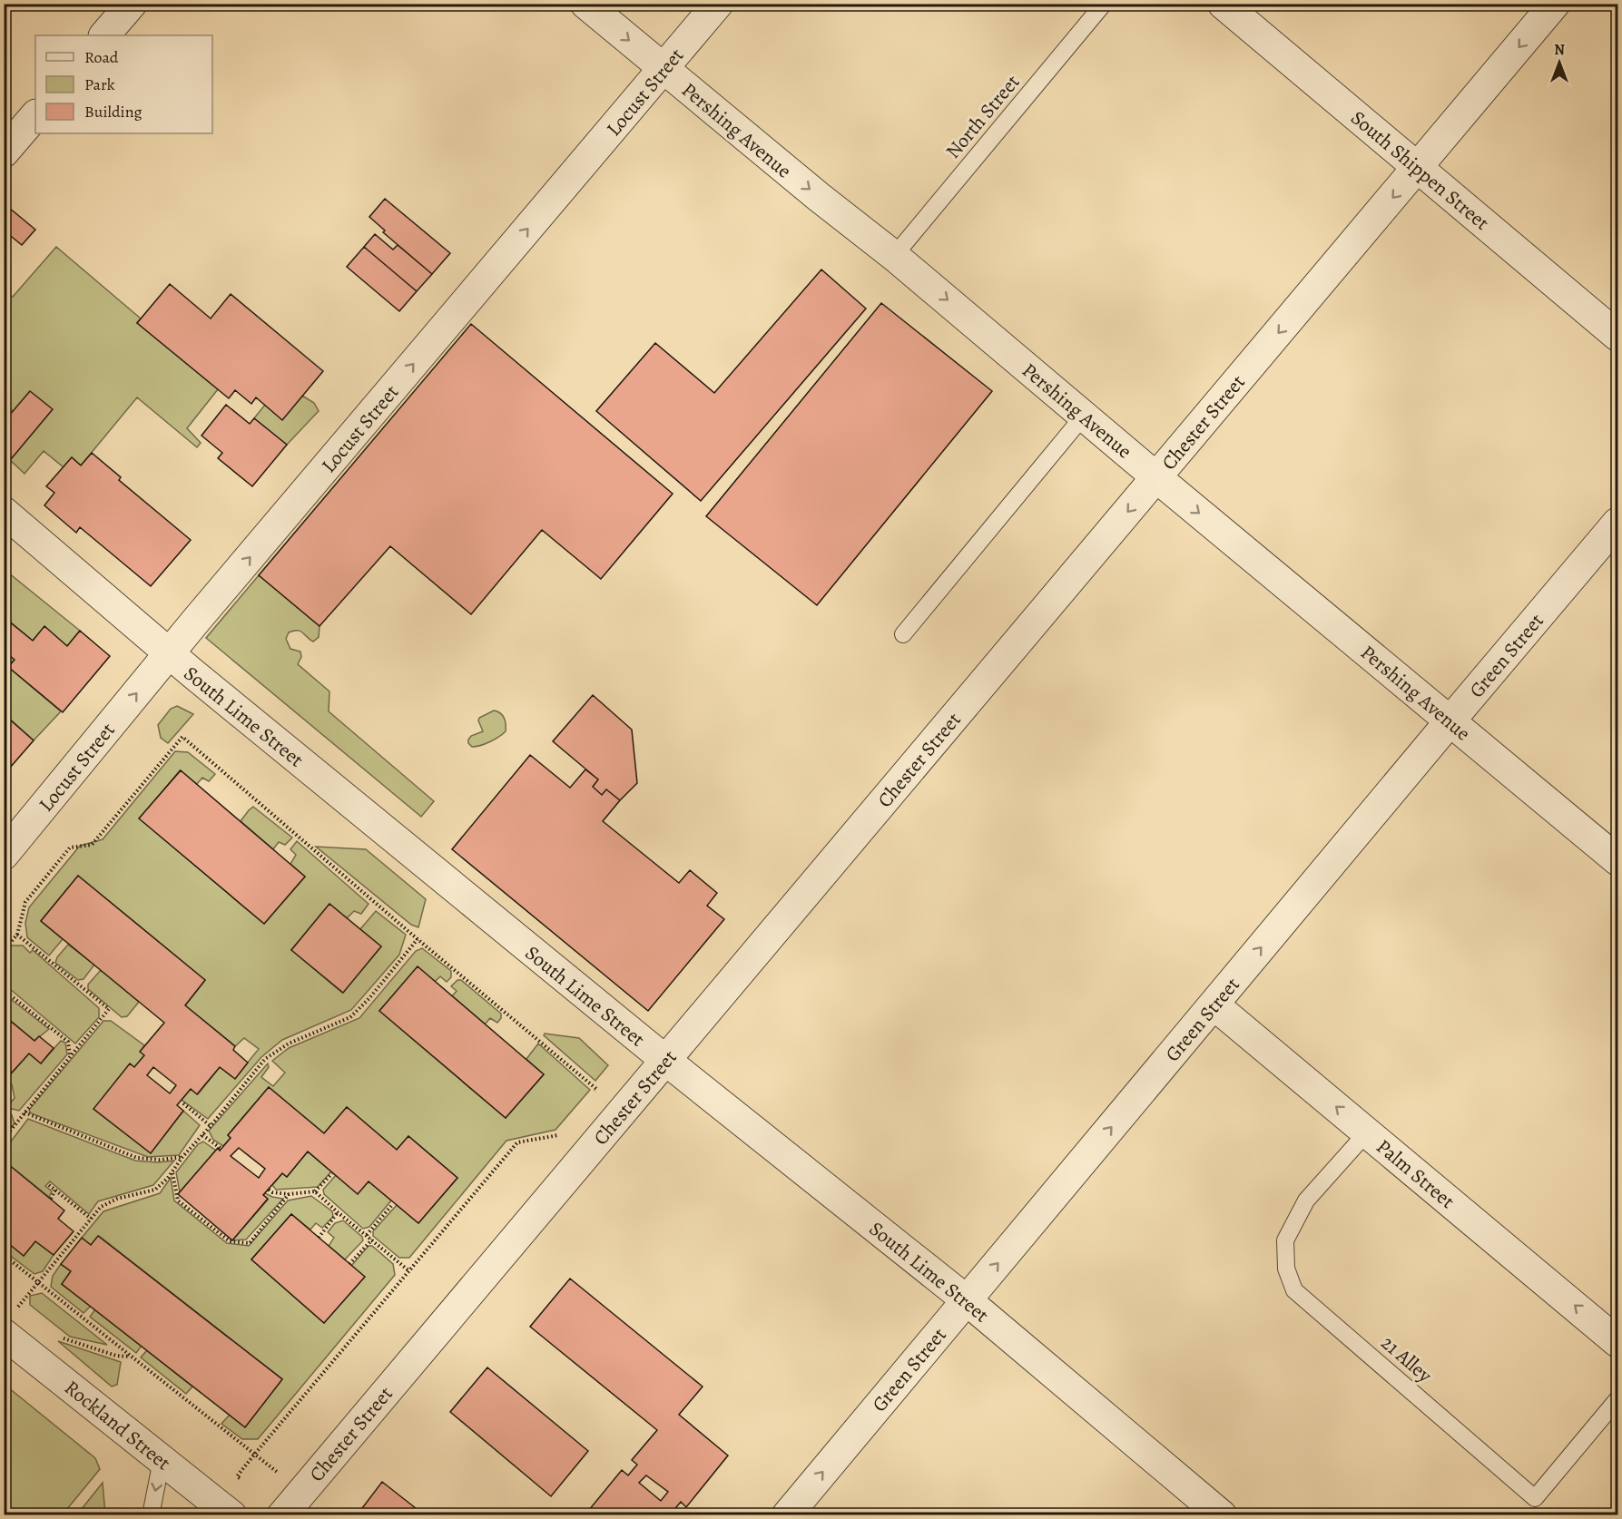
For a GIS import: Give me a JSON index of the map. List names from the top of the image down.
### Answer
{
  "streets": {
    "street": [
      "Locust Street",
      "Pershing Avenue",
      "South Shippen Street",
      "Chester Street",
      "Green Street",
      "South Lime Street",
      "Palm Street",
      "Rockland Street"
    ],
    "lane": ["North Street", "21 Alley"]
  },
  "crossings": [
    ["Locust Street", "Pershing Avenue"],
    ["Locust Street", "South Lime Street"],
    ["North Street", "Pershing Avenue"],
    ["Pershing Avenue", "Chester Street"],
    ["Pershing Avenue", "Green Street"],
    ["South Shippen Street", "Chester Street"],
    ["Chester Street", "South Lime Street"],
    ["Green Street", "South Lime Street"],
    ["Green Street", "Palm Street"],
    ["Palm Street", "21 Alley"]
  ],
  "one_way": [
    "Locust Street",
    "Pershing Avenue",
    "Chester Street",
    "Green Street",
    "Palm Street"
  ],
  "legend": ["Road", "Park", "Building"],
  "north": "top"
}
